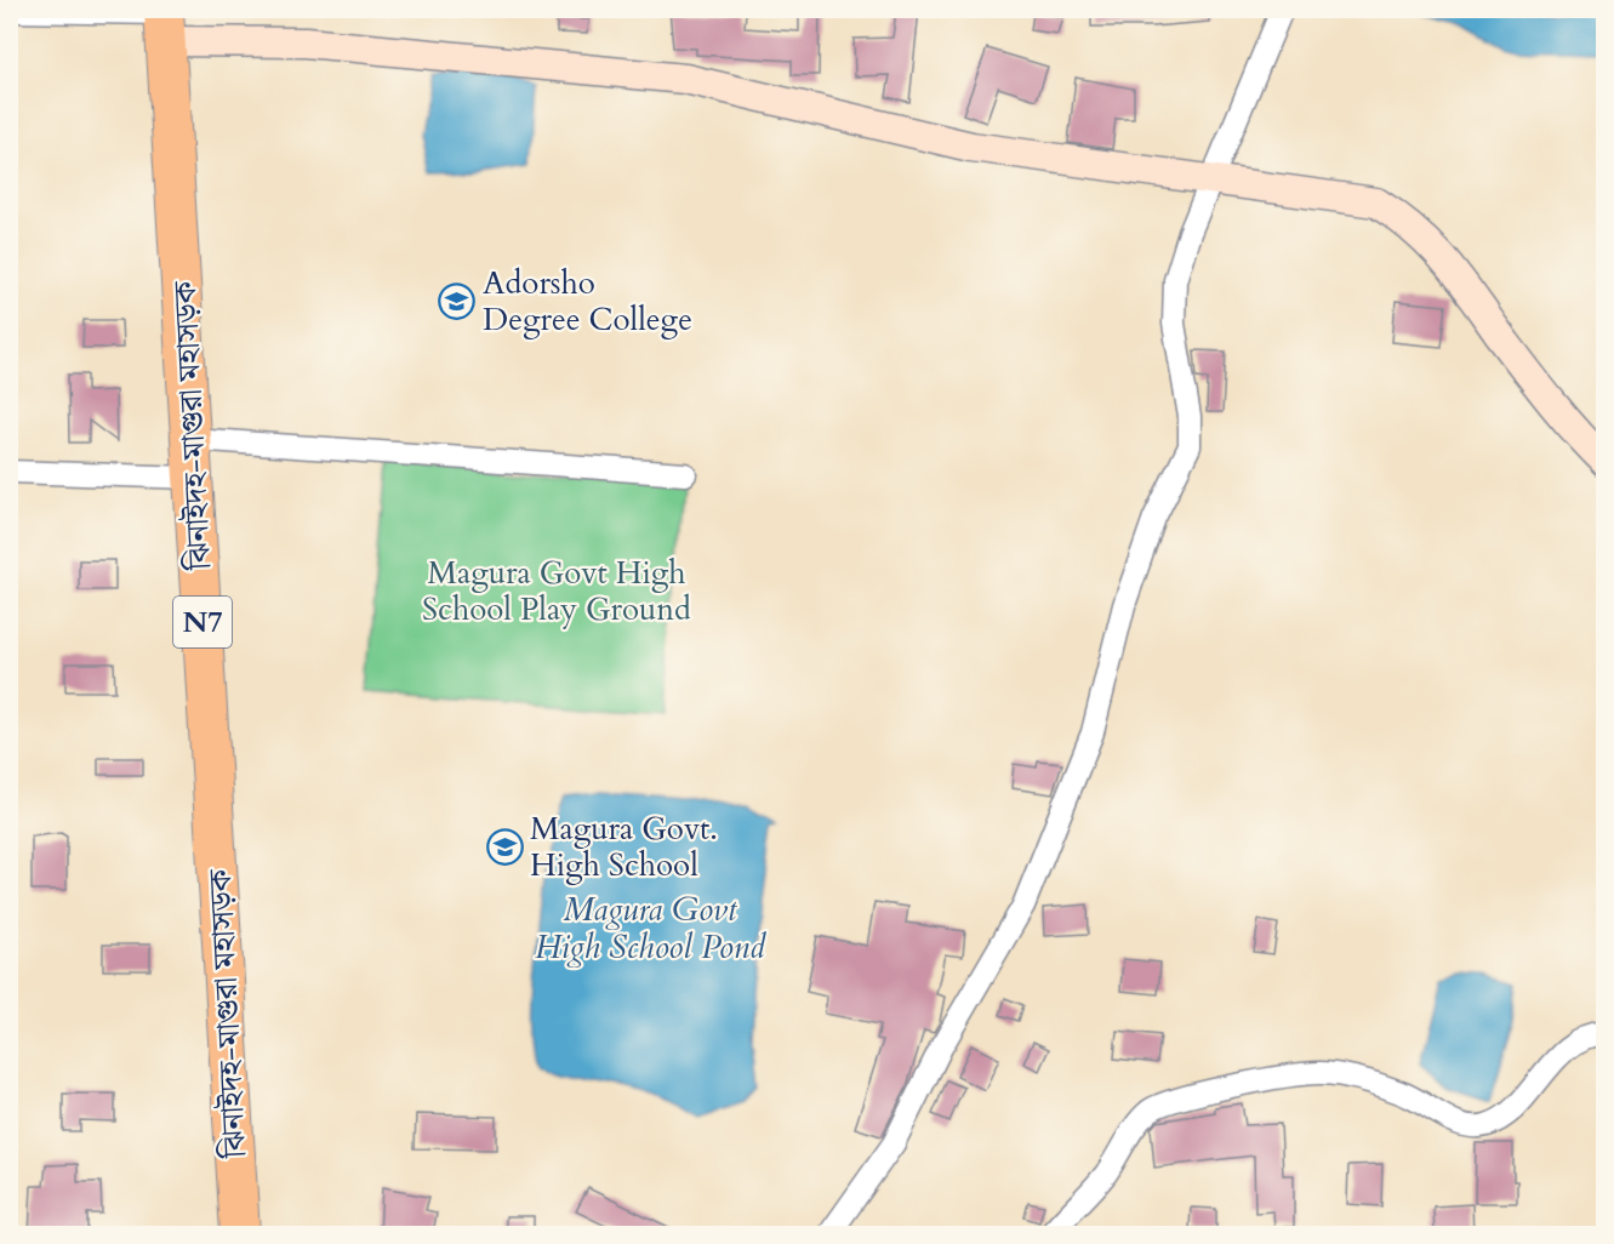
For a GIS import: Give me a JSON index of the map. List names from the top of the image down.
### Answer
{
  "streets": {
    "highway": ["ঝিনাইদহ-মাগুরা মহাসড়ক", "N7"]
  },
  "water": ["Magura Govt High School Pond"],
  "parks": ["Magura Govt High School Play Ground"],
  "places": {
    "school or university": ["Adorsho Degree College", "Magura Govt. High School"]
  }
}
